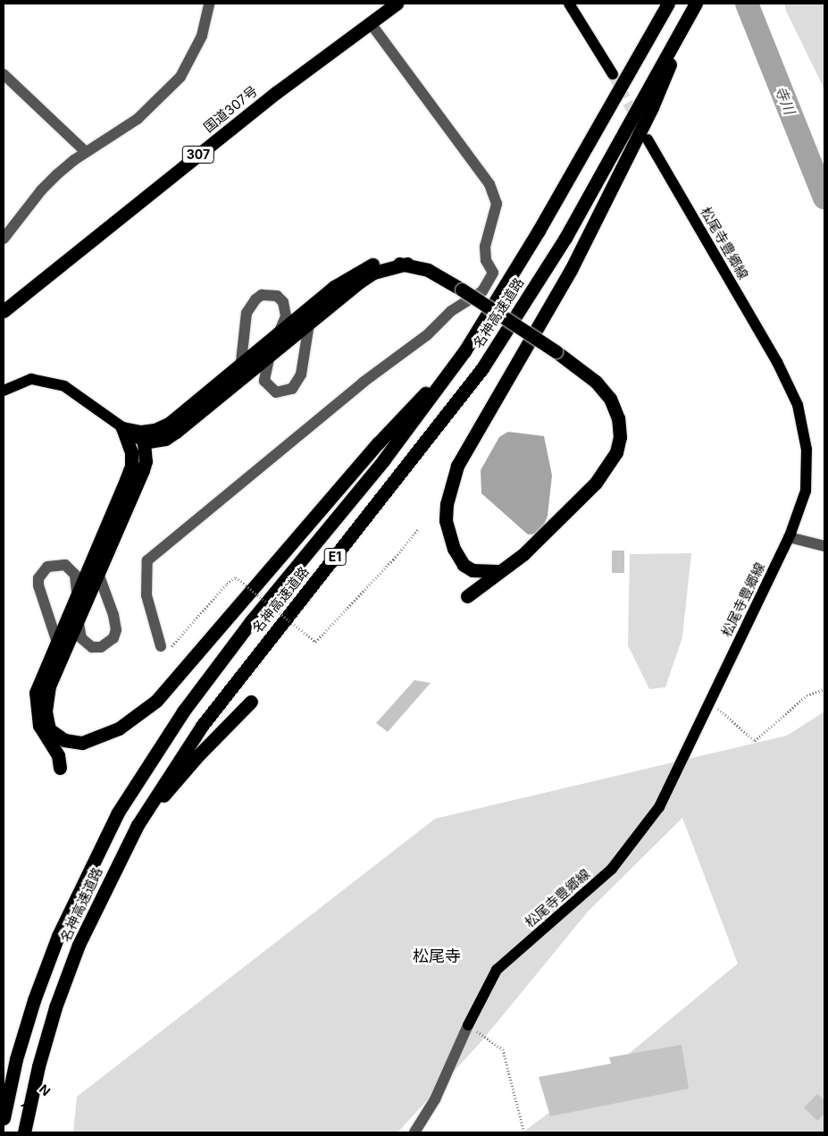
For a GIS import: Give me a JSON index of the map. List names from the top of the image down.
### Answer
{
  "streets": {
    "highway": [
      "国道307号",
      "307",
      "名神高速道路",
      "E1"
    ],
    "main road": ["松尾寺豊郷線"]
  },
  "districts": ["松尾寺"],
  "water": ["寺川"],
  "north": "top right"
}
